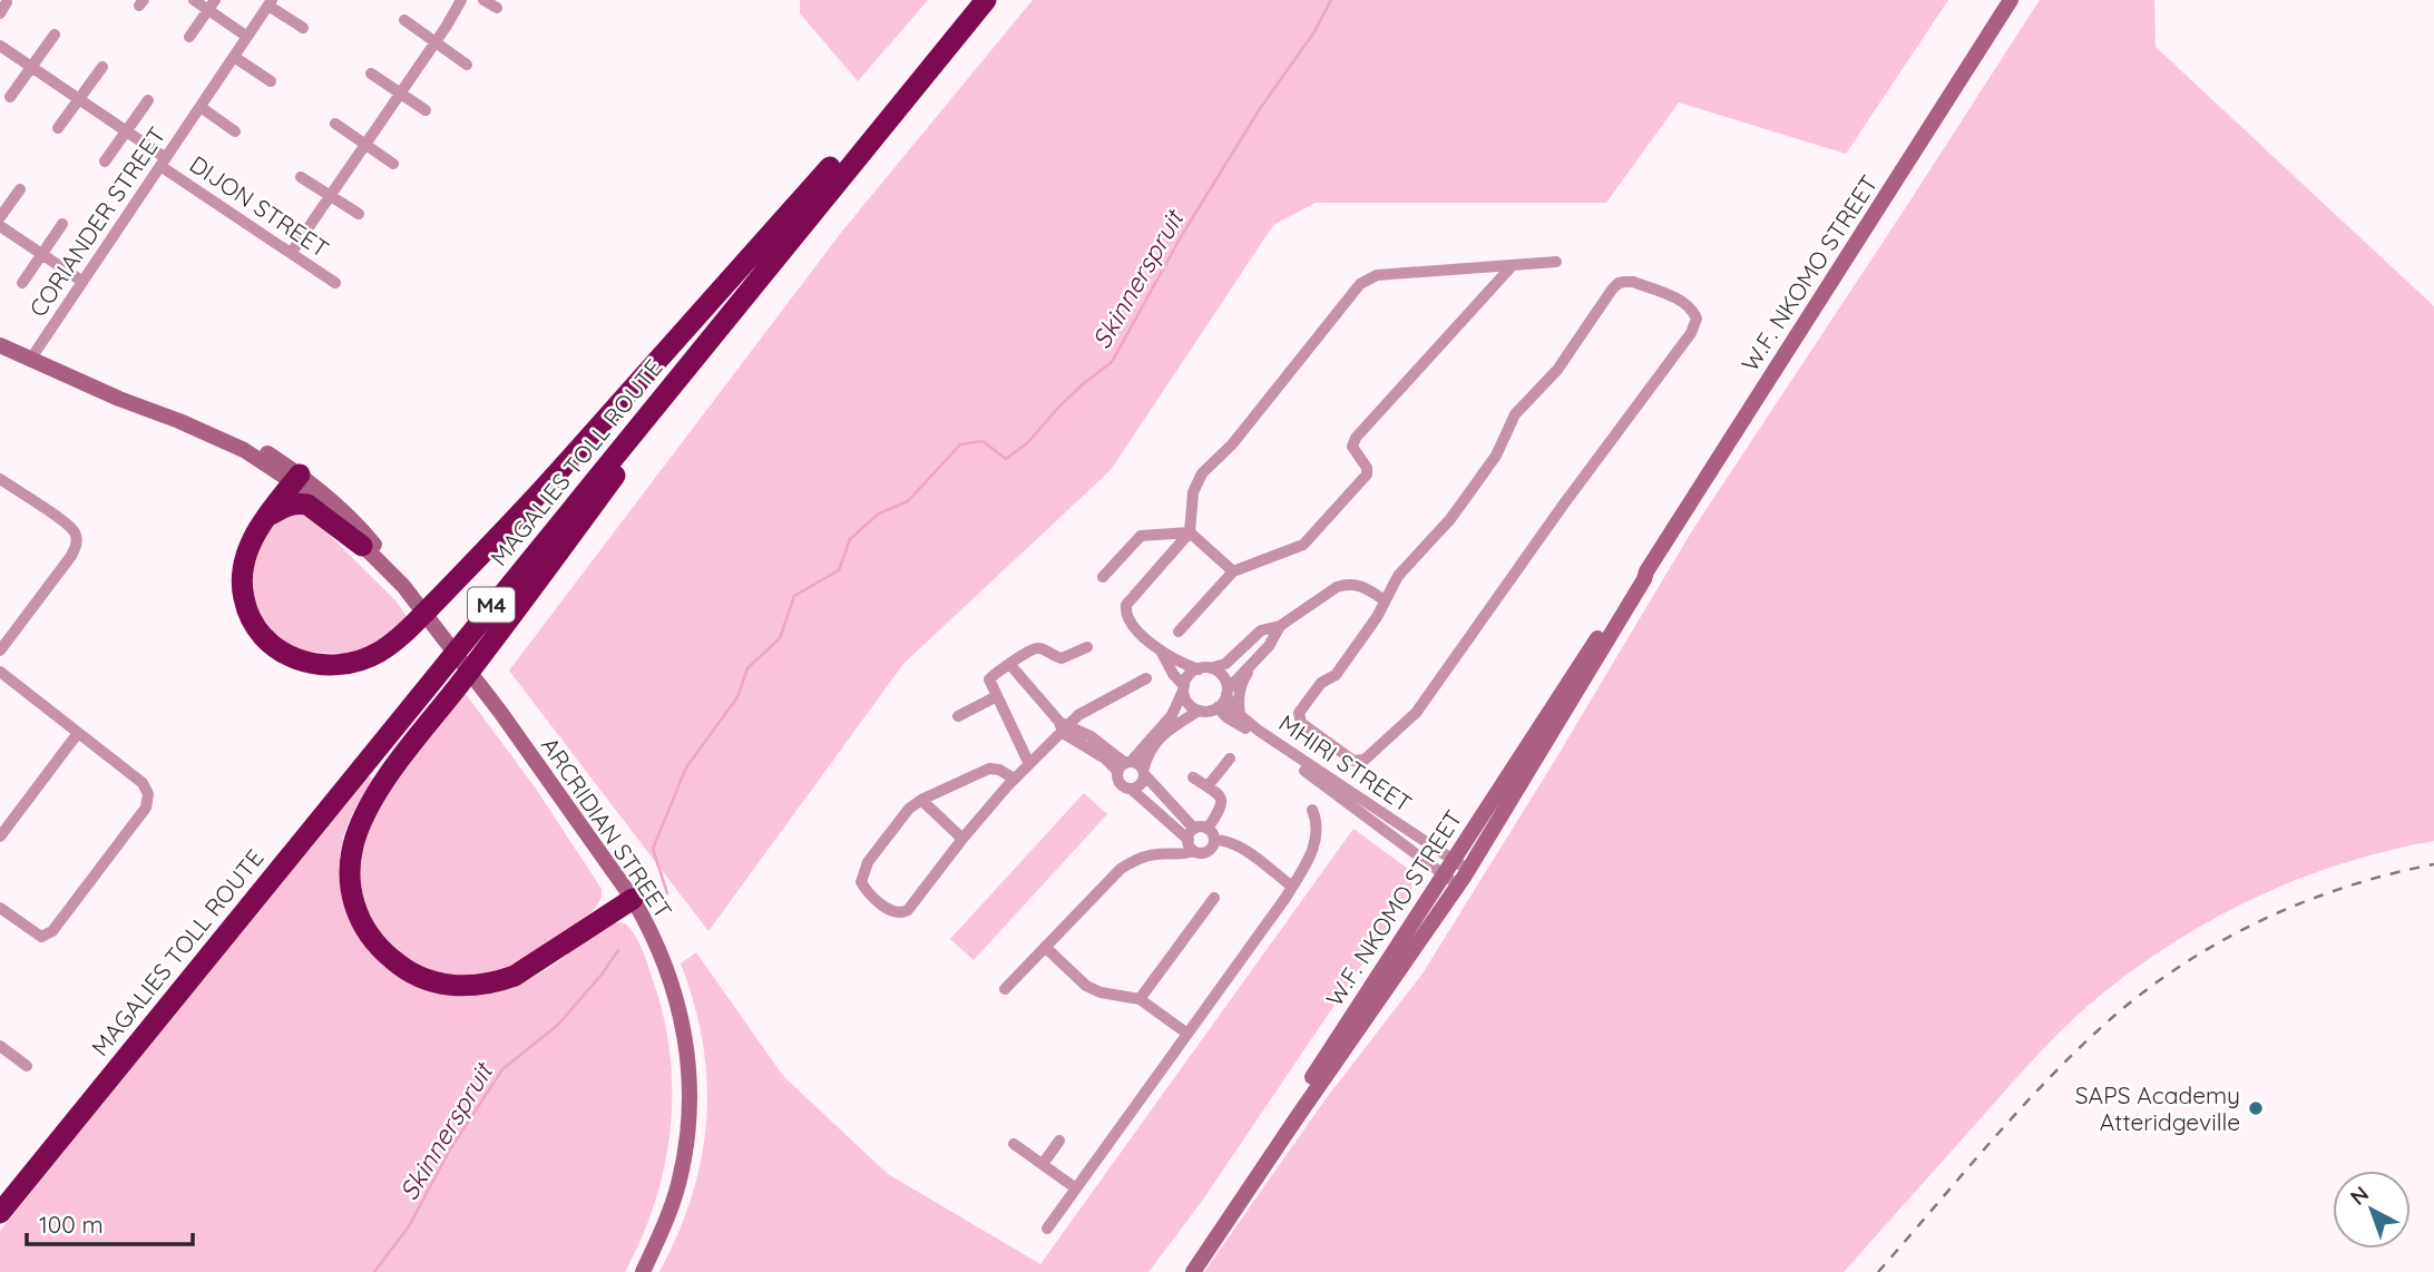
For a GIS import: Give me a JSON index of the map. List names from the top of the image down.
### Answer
{
  "streets": {
    "highway": ["MAGALIES TOLL ROUTE", "M4"],
    "main road": ["W.F. NKOMO STREET", "ARCRIDIAN STREET"],
    "street": ["DIJON STREET", "CORIANDER STREET", "MHIRI STREET"]
  },
  "crossings": [
    ["DIJON STREET", "CORIANDER STREET"],
    ["CORIANDER STREET", "ARCRIDIAN STREET"],
    ["W.F. NKOMO STREET", "MHIRI STREET"]
  ],
  "water": ["Skinnerspruit"],
  "places": ["SAPS Academy Atteridgeville"],
  "scale_bar": "100 m",
  "north": "top left"
}
